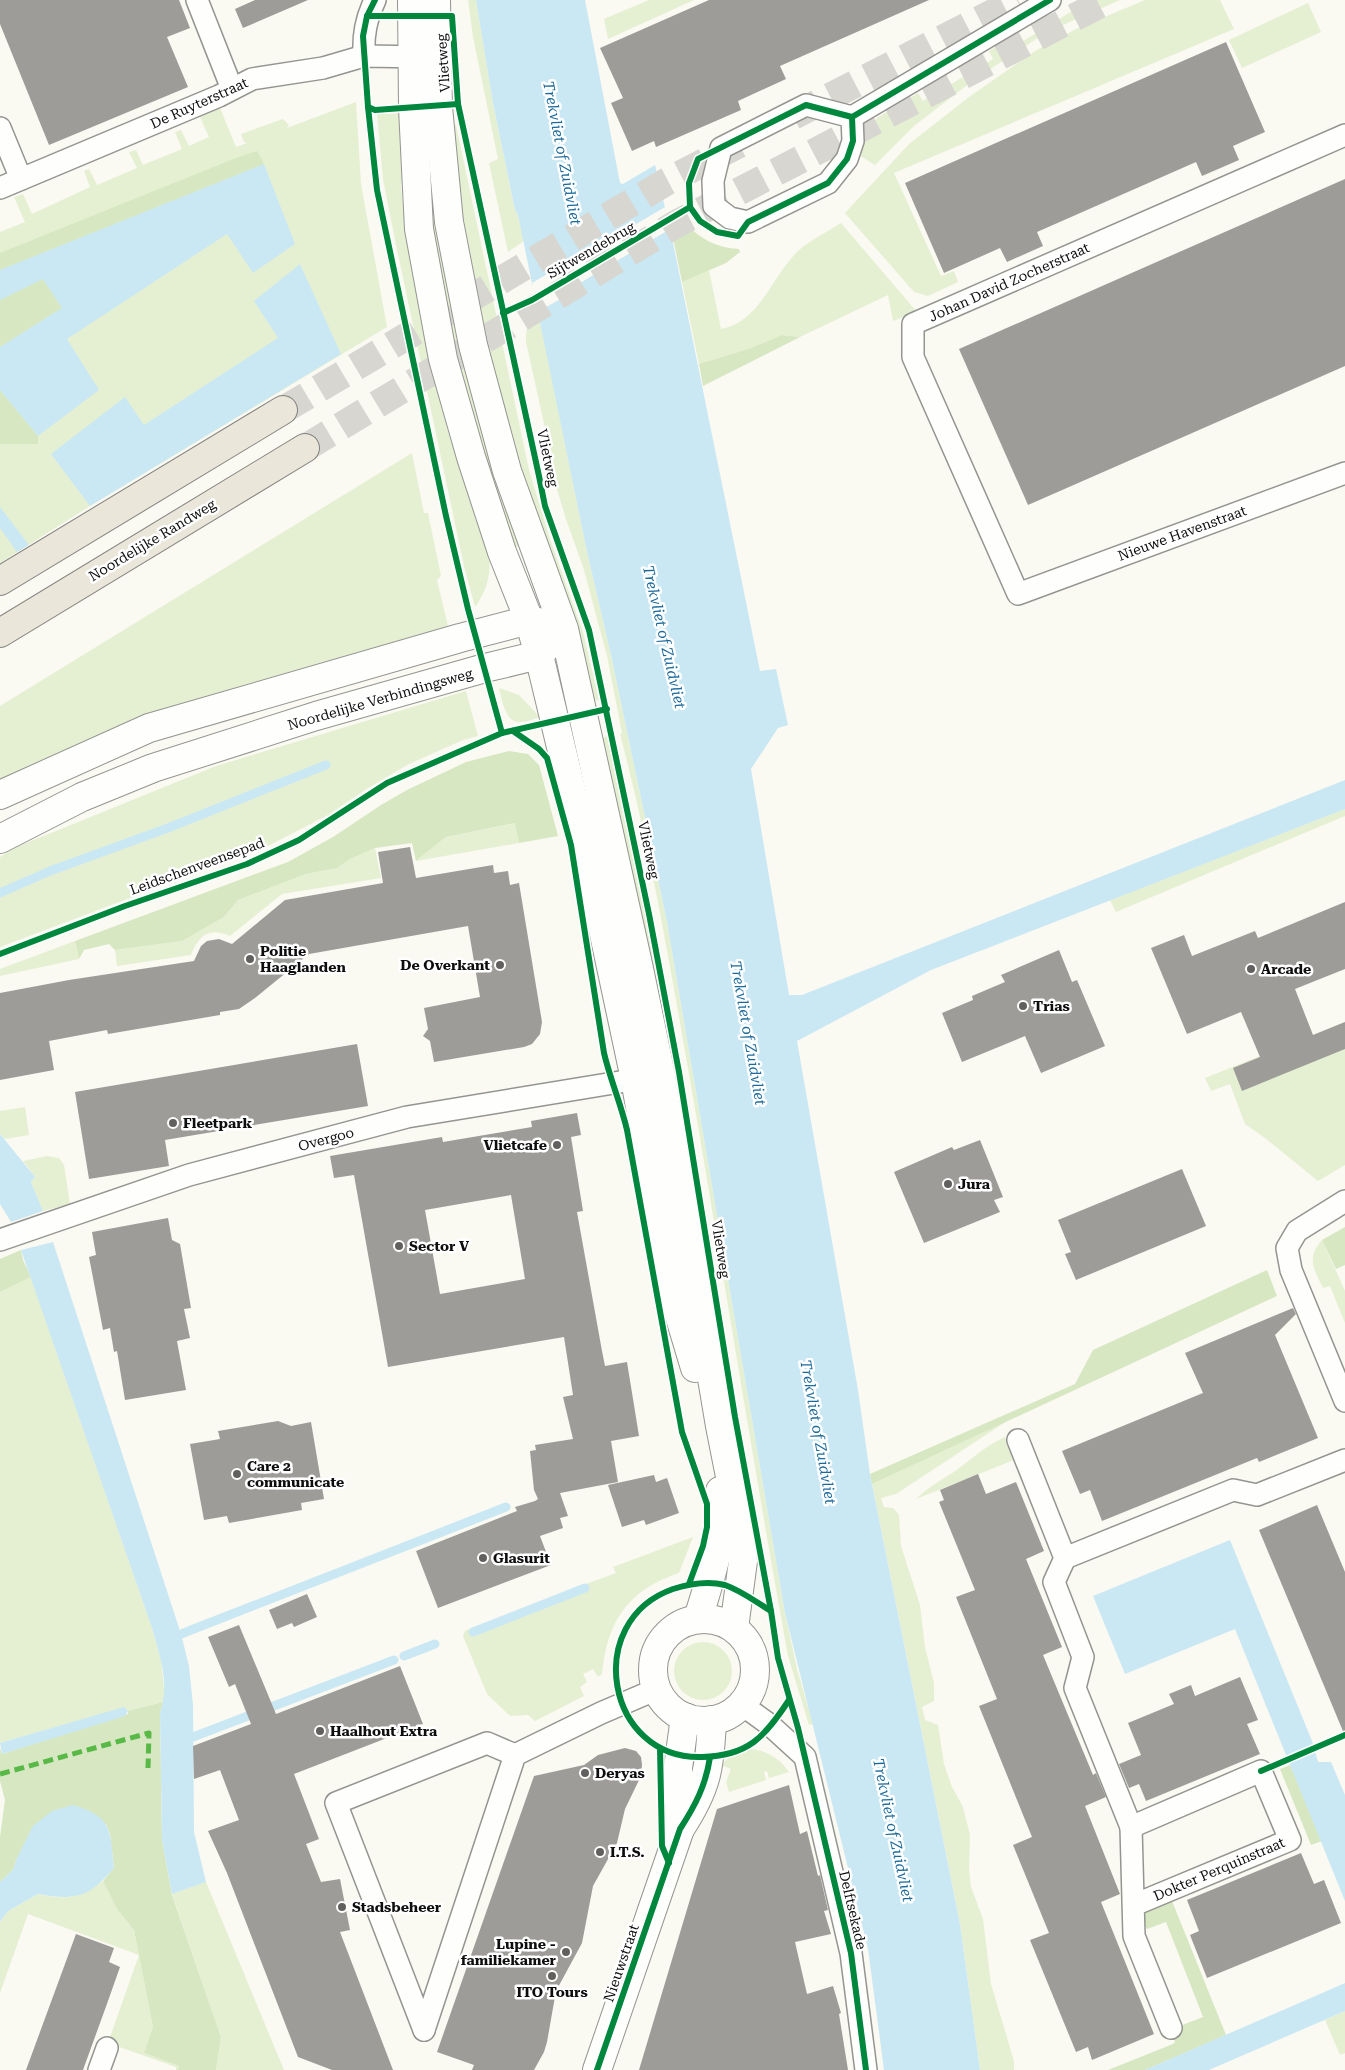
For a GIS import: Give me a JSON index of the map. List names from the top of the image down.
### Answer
{
  "streets": {
    "main road": ["Noordelijke Randweg"],
    "street": [
      "Vlietweg",
      "De Ruyterstraat",
      "Johan David Zocherstraat",
      "Nieuwe Havenstraat",
      "Noordelijke Verbindingsweg",
      "Overgoo",
      "Dokter Perquinstraat",
      "Delftsekade",
      "Nieuwstraat"
    ],
    "cycle path": ["Sijtwendebrug", "Leidschenveensepad"]
  },
  "crossings": [
    ["Vlietweg", "De Ruyterstraat"],
    ["Vlietweg", "Noordelijke Verbindingsweg"],
    ["Vlietweg", "Overgoo"],
    ["Vlietweg", "Delftsekade"],
    ["Vlietweg", "Nieuwstraat"],
    ["Johan David Zocherstraat", "Nieuwe Havenstraat"],
    ["Delftsekade", "Nieuwstraat"]
  ],
  "water": ["Trekvliet of Zuidvliet"],
  "places": [
    "Politie Haaglanden",
    "De Overkant",
    "Arcade",
    "Trias",
    "Fleetpark",
    "Vlietcafe",
    "Jura",
    "Sector V",
    "Care 2 communicate",
    "Glasurit",
    "Haalhout Extra",
    "Deryas",
    "I.T.S.",
    "Stadsbeheer",
    "Lupine - familiekamer",
    "ITO Tours"
  ]
}
